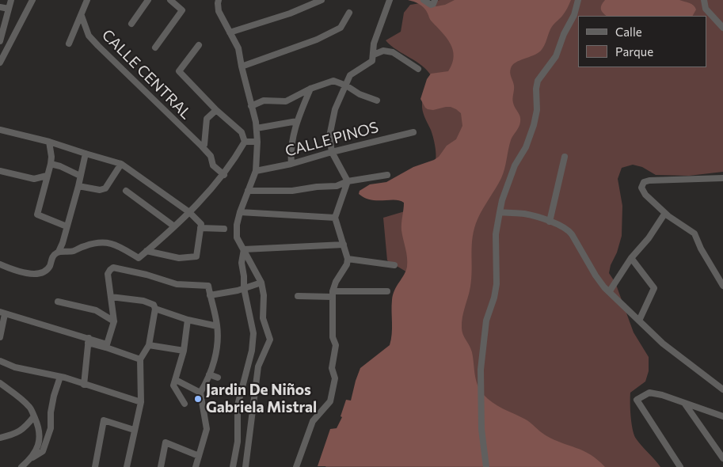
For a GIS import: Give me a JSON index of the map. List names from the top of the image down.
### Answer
{
  "streets": {
    "street": ["CALLE CENTRAL", "CALLE PINOS"]
  },
  "places": ["Jardin De Niños Gabriela Mistral"],
  "legend": ["Calle", "Parque"]
}
